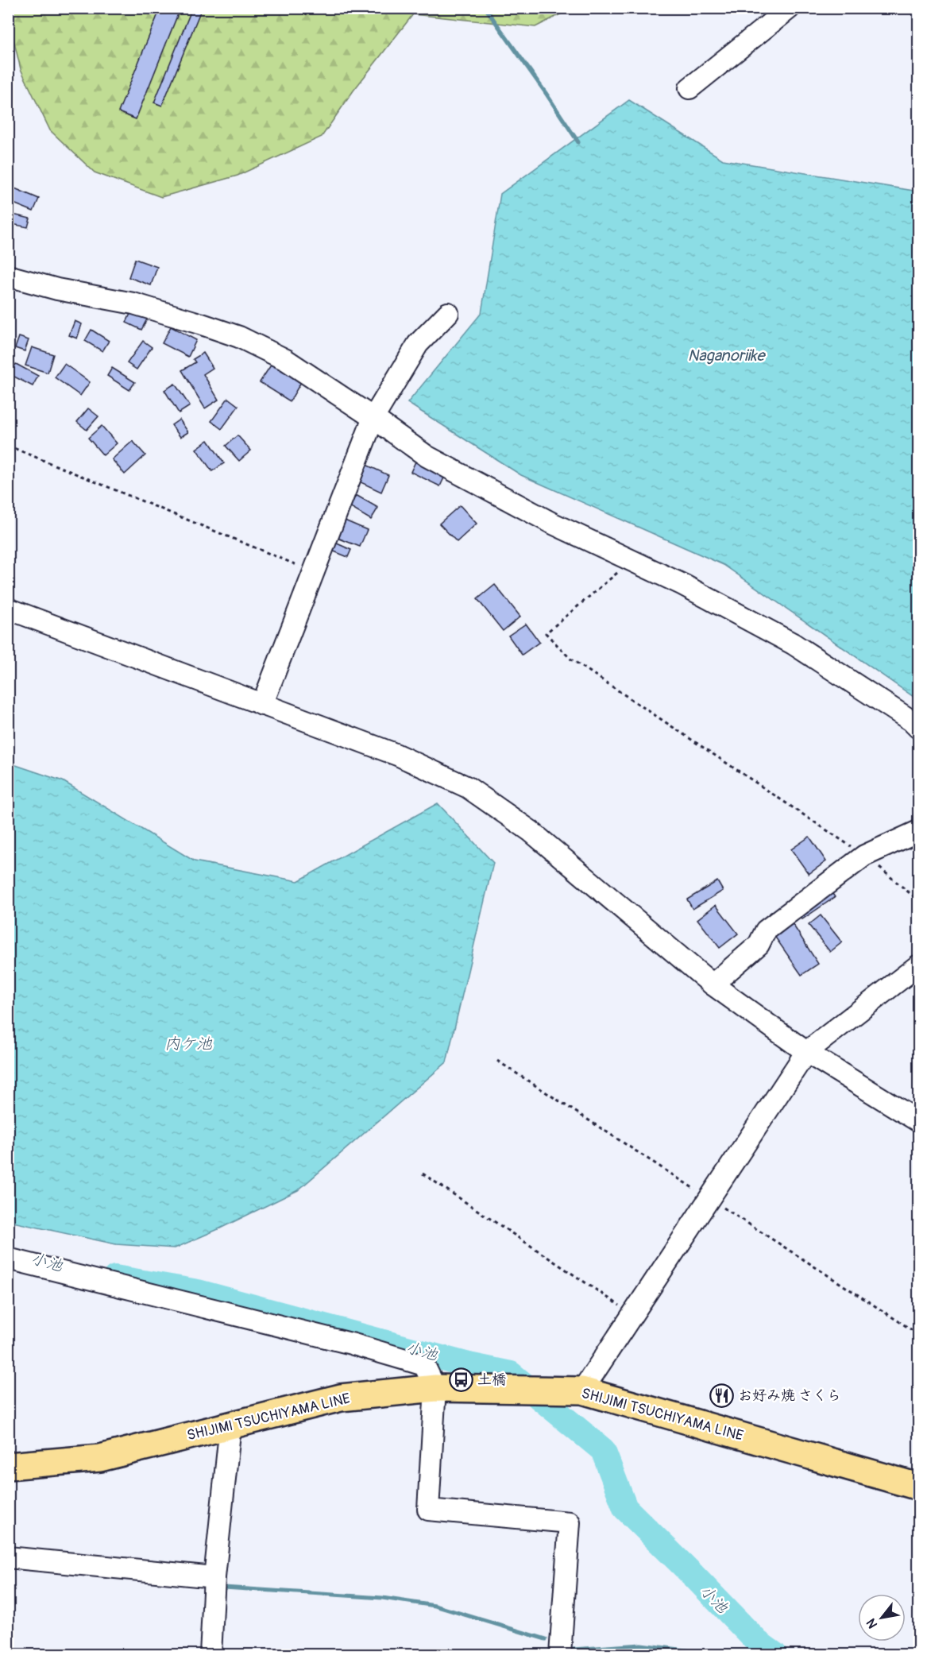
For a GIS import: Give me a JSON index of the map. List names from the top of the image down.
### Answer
{
  "streets": {
    "main road": ["SHIJIMI TSUCHIYAMA LINE"]
  },
  "water": ["Naganoriike", "内ケ池", "小池"],
  "places": {
    "bus stop": ["土橋"],
    "restaurant": ["お好み焼 さくら"]
  },
  "north": "bottom left"
}
